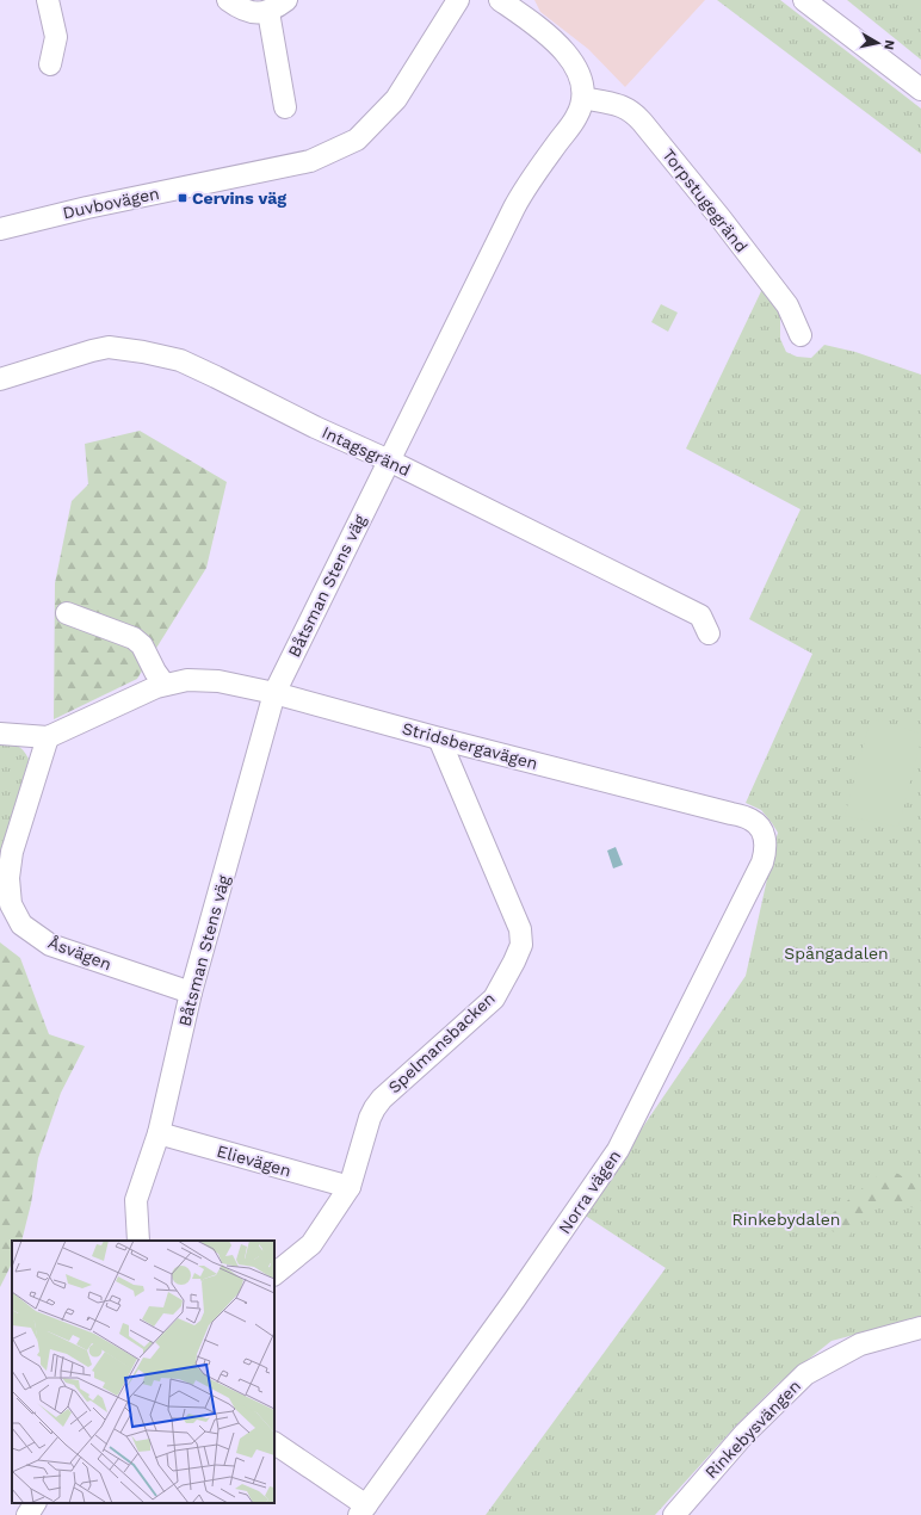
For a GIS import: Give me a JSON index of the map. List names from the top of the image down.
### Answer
{
  "streets": {
    "street": [
      "Torpstugegränd",
      "Duvbovägen",
      "Intagsgränd",
      "Båtsman Stens väg",
      "Stridsbergavägen",
      "Åsvägen",
      "Spelmansbacken",
      "Elievägen",
      "Norra vägen",
      "Rinkebysvängen"
    ]
  },
  "crossings": [
    ["Torpstugegränd", "Båtsman Stens väg"],
    ["Intagsgränd", "Båtsman Stens väg"],
    ["Båtsman Stens väg", "Stridsbergavägen"],
    ["Båtsman Stens väg", "Åsvägen"],
    ["Båtsman Stens väg", "Elievägen"],
    ["Stridsbergavägen", "Åsvägen"],
    ["Stridsbergavägen", "Spelmansbacken"],
    ["Stridsbergavägen", "Norra vägen"],
    ["Spelmansbacken", "Elievägen"]
  ],
  "parks": ["Spångadalen", "Rinkebydalen"],
  "places": {
    "transit": ["Cervins väg"]
  },
  "north": "right"
}
